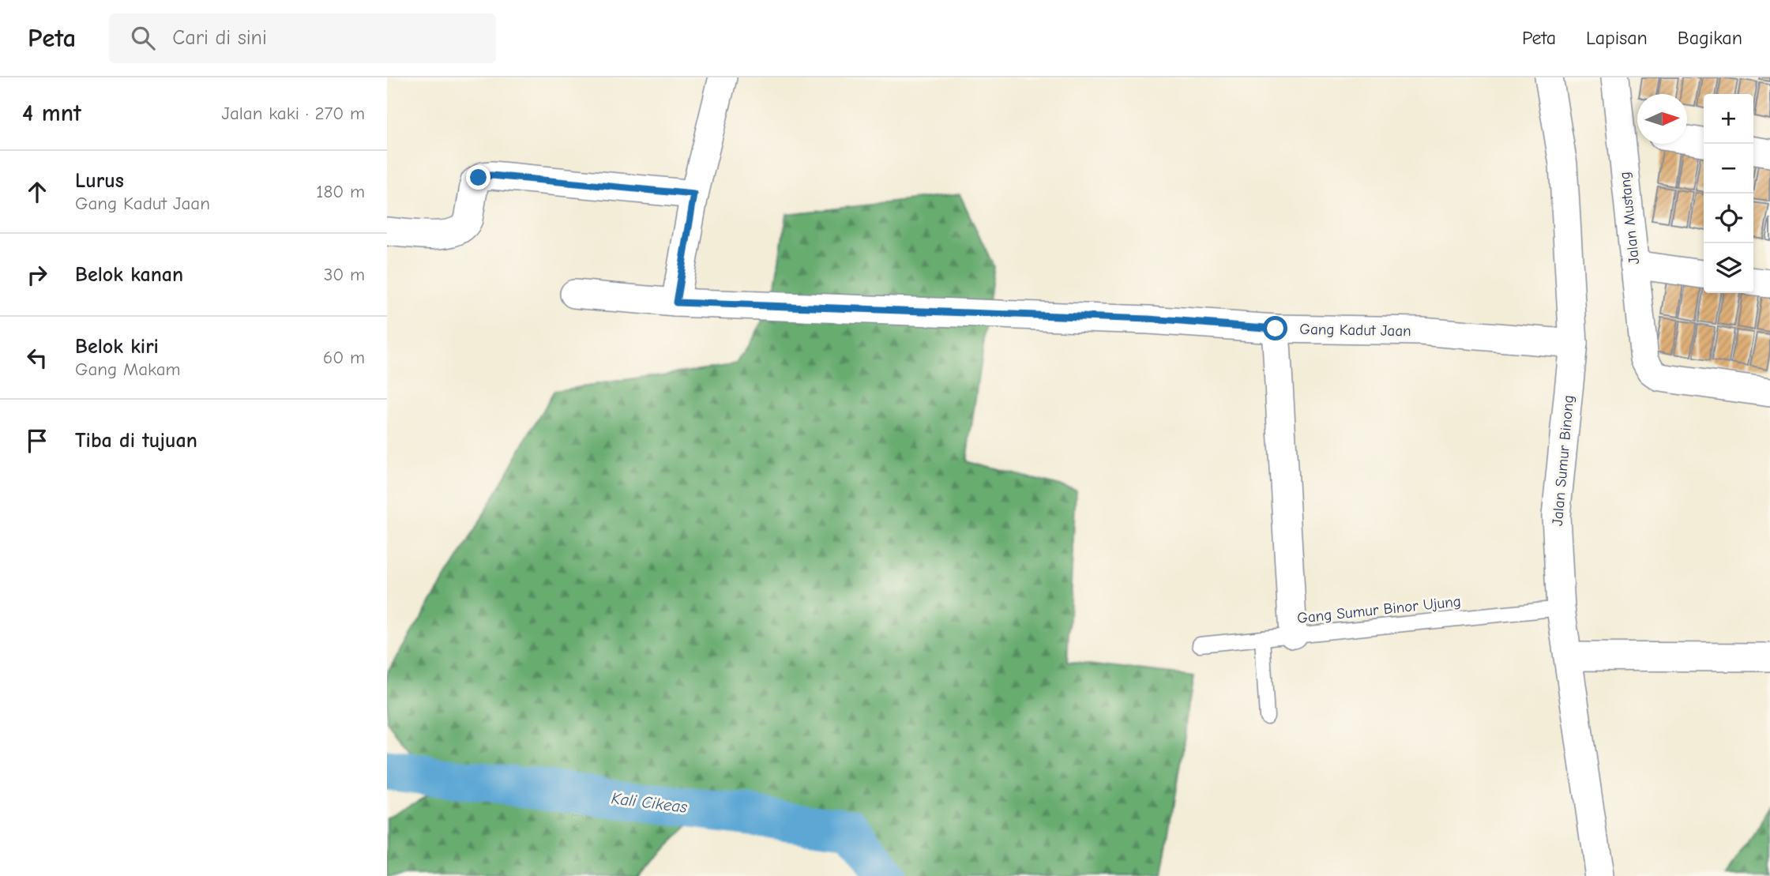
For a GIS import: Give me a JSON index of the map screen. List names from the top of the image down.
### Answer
{
  "streets": {
    "street": ["Jalan Mustang", "Gang Kadut Jaan", "Jalan Sumur Binong"],
    "lane": ["Gang Sumur Binor Ujung"]
  },
  "crossings": [
    ["Gang Kadut Jaan", "Jalan Sumur Binong"],
    ["Jalan Sumur Binong", "Gang Sumur Binor Ujung"]
  ],
  "water": ["Kali Cikeas"],
  "north": "right",
  "page": {
    "header": "Peta",
    "search": "Cari di sini",
    "nav": ["Peta", "Lapisan", "Bagikan"],
    "heading": ["4 mnt", "Jalan kaki · 270 m"],
    "map_buttons": ["+", "−"],
    "list": [
      ["Lurus", "Gang Kadut Jaan", "180 m"],
      ["Belok kanan", "30 m"],
      ["Belok kiri", "Gang Makam", "60 m"],
      "Tiba di tujuan"
    ]
  }
}
